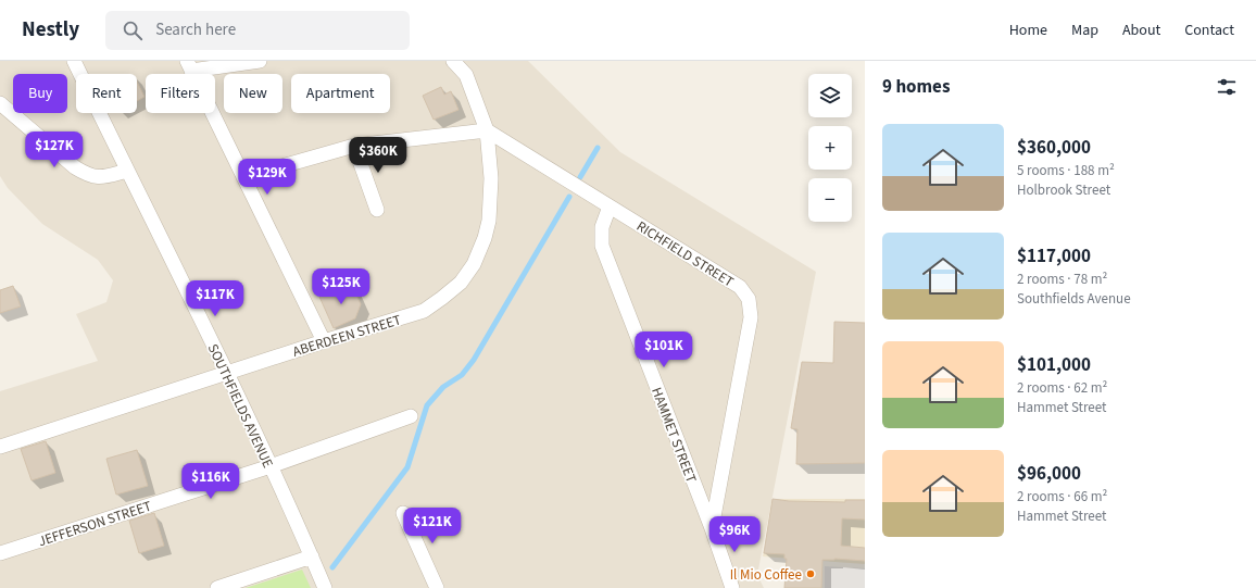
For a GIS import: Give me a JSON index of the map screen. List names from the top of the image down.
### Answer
{
  "streets": {
    "street": [
      "RICHFIELD STREET",
      "ABERDEEN STREET",
      "SOUTHFIELDS AVENUE",
      "HAMMET STREET",
      "JEFFERSON STREET"
    ]
  },
  "crossings": [
    ["RICHFIELD STREET", "ABERDEEN STREET"],
    ["RICHFIELD STREET", "HAMMET STREET"],
    ["ABERDEEN STREET", "SOUTHFIELDS AVENUE"],
    ["SOUTHFIELDS AVENUE", "JEFFERSON STREET"]
  ],
  "places": ["Il Mio Coffee"],
  "page": {
    "header": "Nestly",
    "search": "Search here",
    "nav": [
      "Home",
      "Map",
      "About",
      "Contact"
    ],
    "heading": "9 homes",
    "map_buttons": ["+", "−"],
    "chip": [
      "Buy",
      "Rent",
      "Filters",
      "New",
      "Apartment"
    ],
    "list": [
      {
        "name": "$360,000",
        "note": "5 rooms · 188 m² · Holbrook Street"
      },
      {
        "name": "$117,000",
        "note": "2 rooms · 78 m² · Southfields Avenue"
      },
      {
        "name": "$101,000",
        "note": "2 rooms · 62 m² · Hammet Street"
      },
      {
        "name": "$96,000",
        "note": "2 rooms · 66 m² · Hammet Street"
      }
    ],
    "price": [
      "$127K",
      "$360K",
      "$129K",
      "$125K",
      "$117K",
      "$101K",
      "$116K",
      "$121K",
      "$96K"
    ]
  }
}
